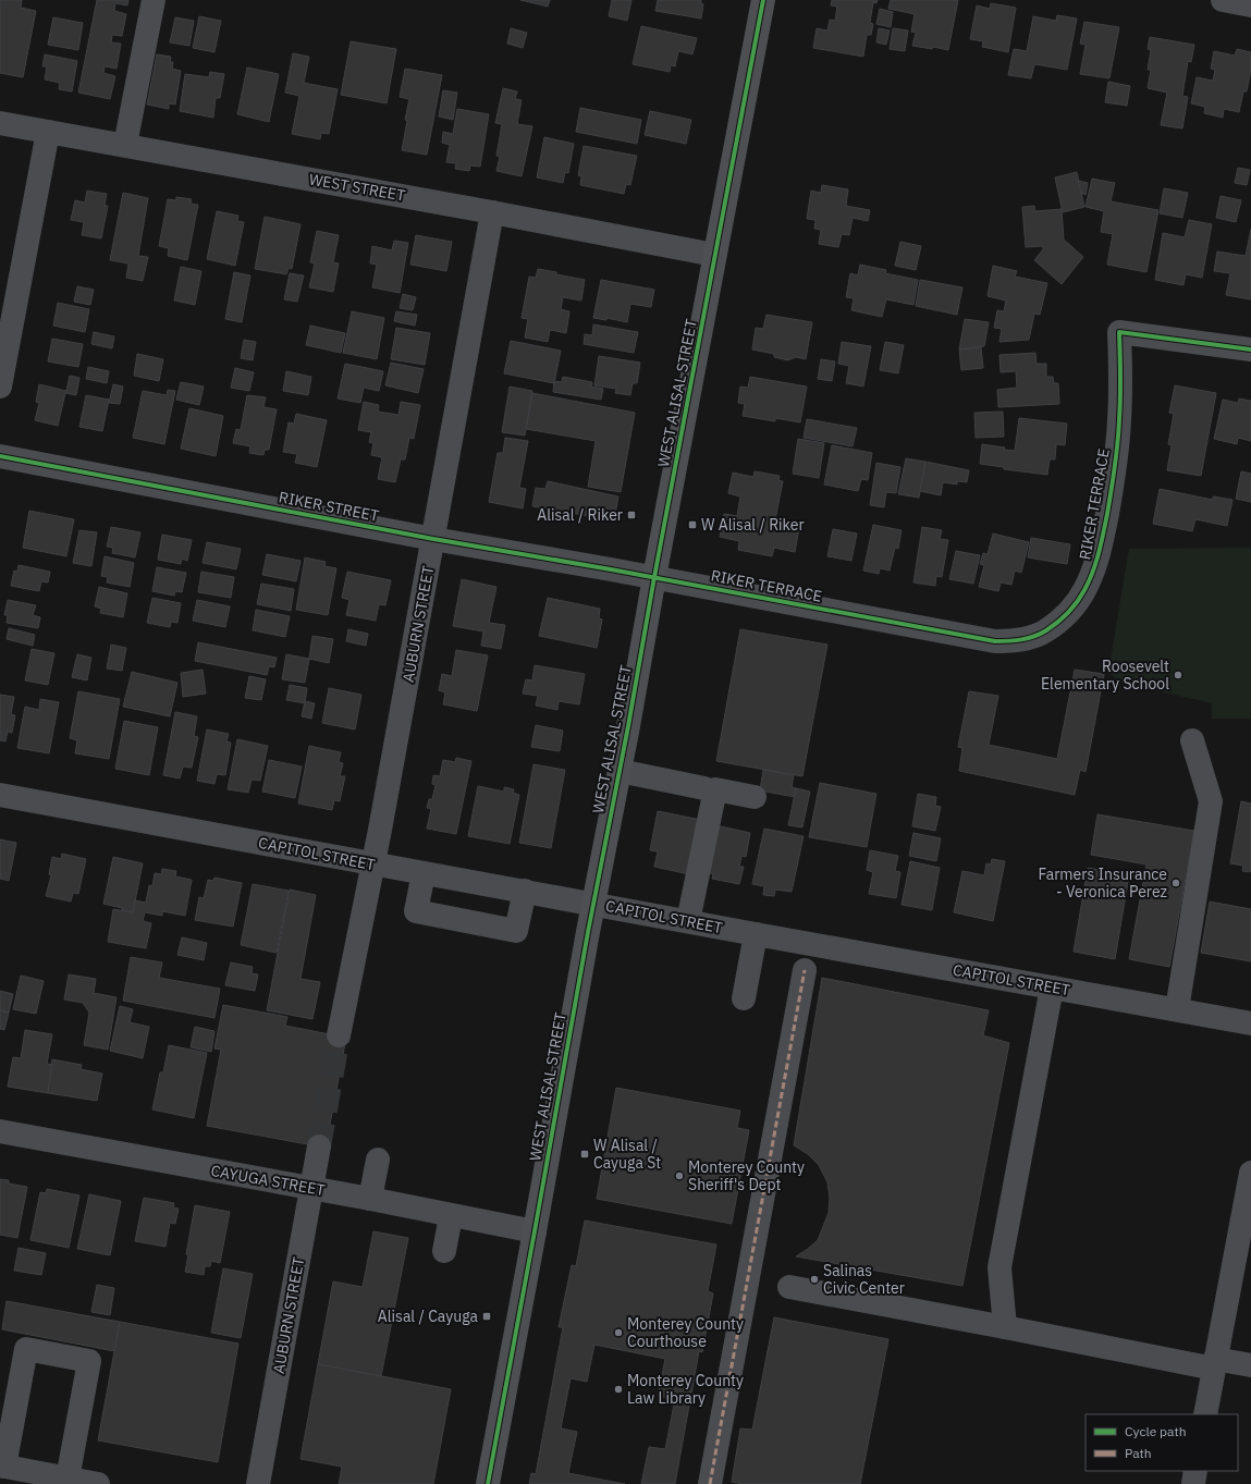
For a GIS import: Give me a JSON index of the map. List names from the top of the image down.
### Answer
{
  "streets": {
    "main road": ["WEST ALISAL STREET"],
    "street": [
      "WEST STREET",
      "RIKER TERRACE",
      "RIKER STREET",
      "AUBURN STREET",
      "CAPITOL STREET",
      "CAYUGA STREET"
    ]
  },
  "crossings": [
    ["WEST STREET", "WEST ALISAL STREET"],
    ["WEST STREET", "AUBURN STREET"],
    ["WEST ALISAL STREET", "RIKER TERRACE"],
    ["WEST ALISAL STREET", "RIKER STREET"],
    ["WEST ALISAL STREET", "CAPITOL STREET"],
    ["WEST ALISAL STREET", "CAYUGA STREET"],
    ["RIKER TERRACE", "RIKER STREET"],
    ["RIKER STREET", "AUBURN STREET"],
    ["AUBURN STREET", "CAPITOL STREET"],
    ["AUBURN STREET", "CAYUGA STREET"]
  ],
  "places": {
    "transit": [
      "Alisal / Riker",
      "W Alisal / Riker",
      "W Alisal / Cayuga St",
      "Alisal / Cayuga"
    ],
    "other": [
      "Roosevelt Elementary School",
      "Farmers Insurance - Veronica Perez",
      "Monterey County Sheriff's Dept",
      "Salinas Civic Center",
      "Monterey County Courthouse",
      "Monterey County Law Library"
    ]
  },
  "legend": ["Cycle path", "Path"]
}
